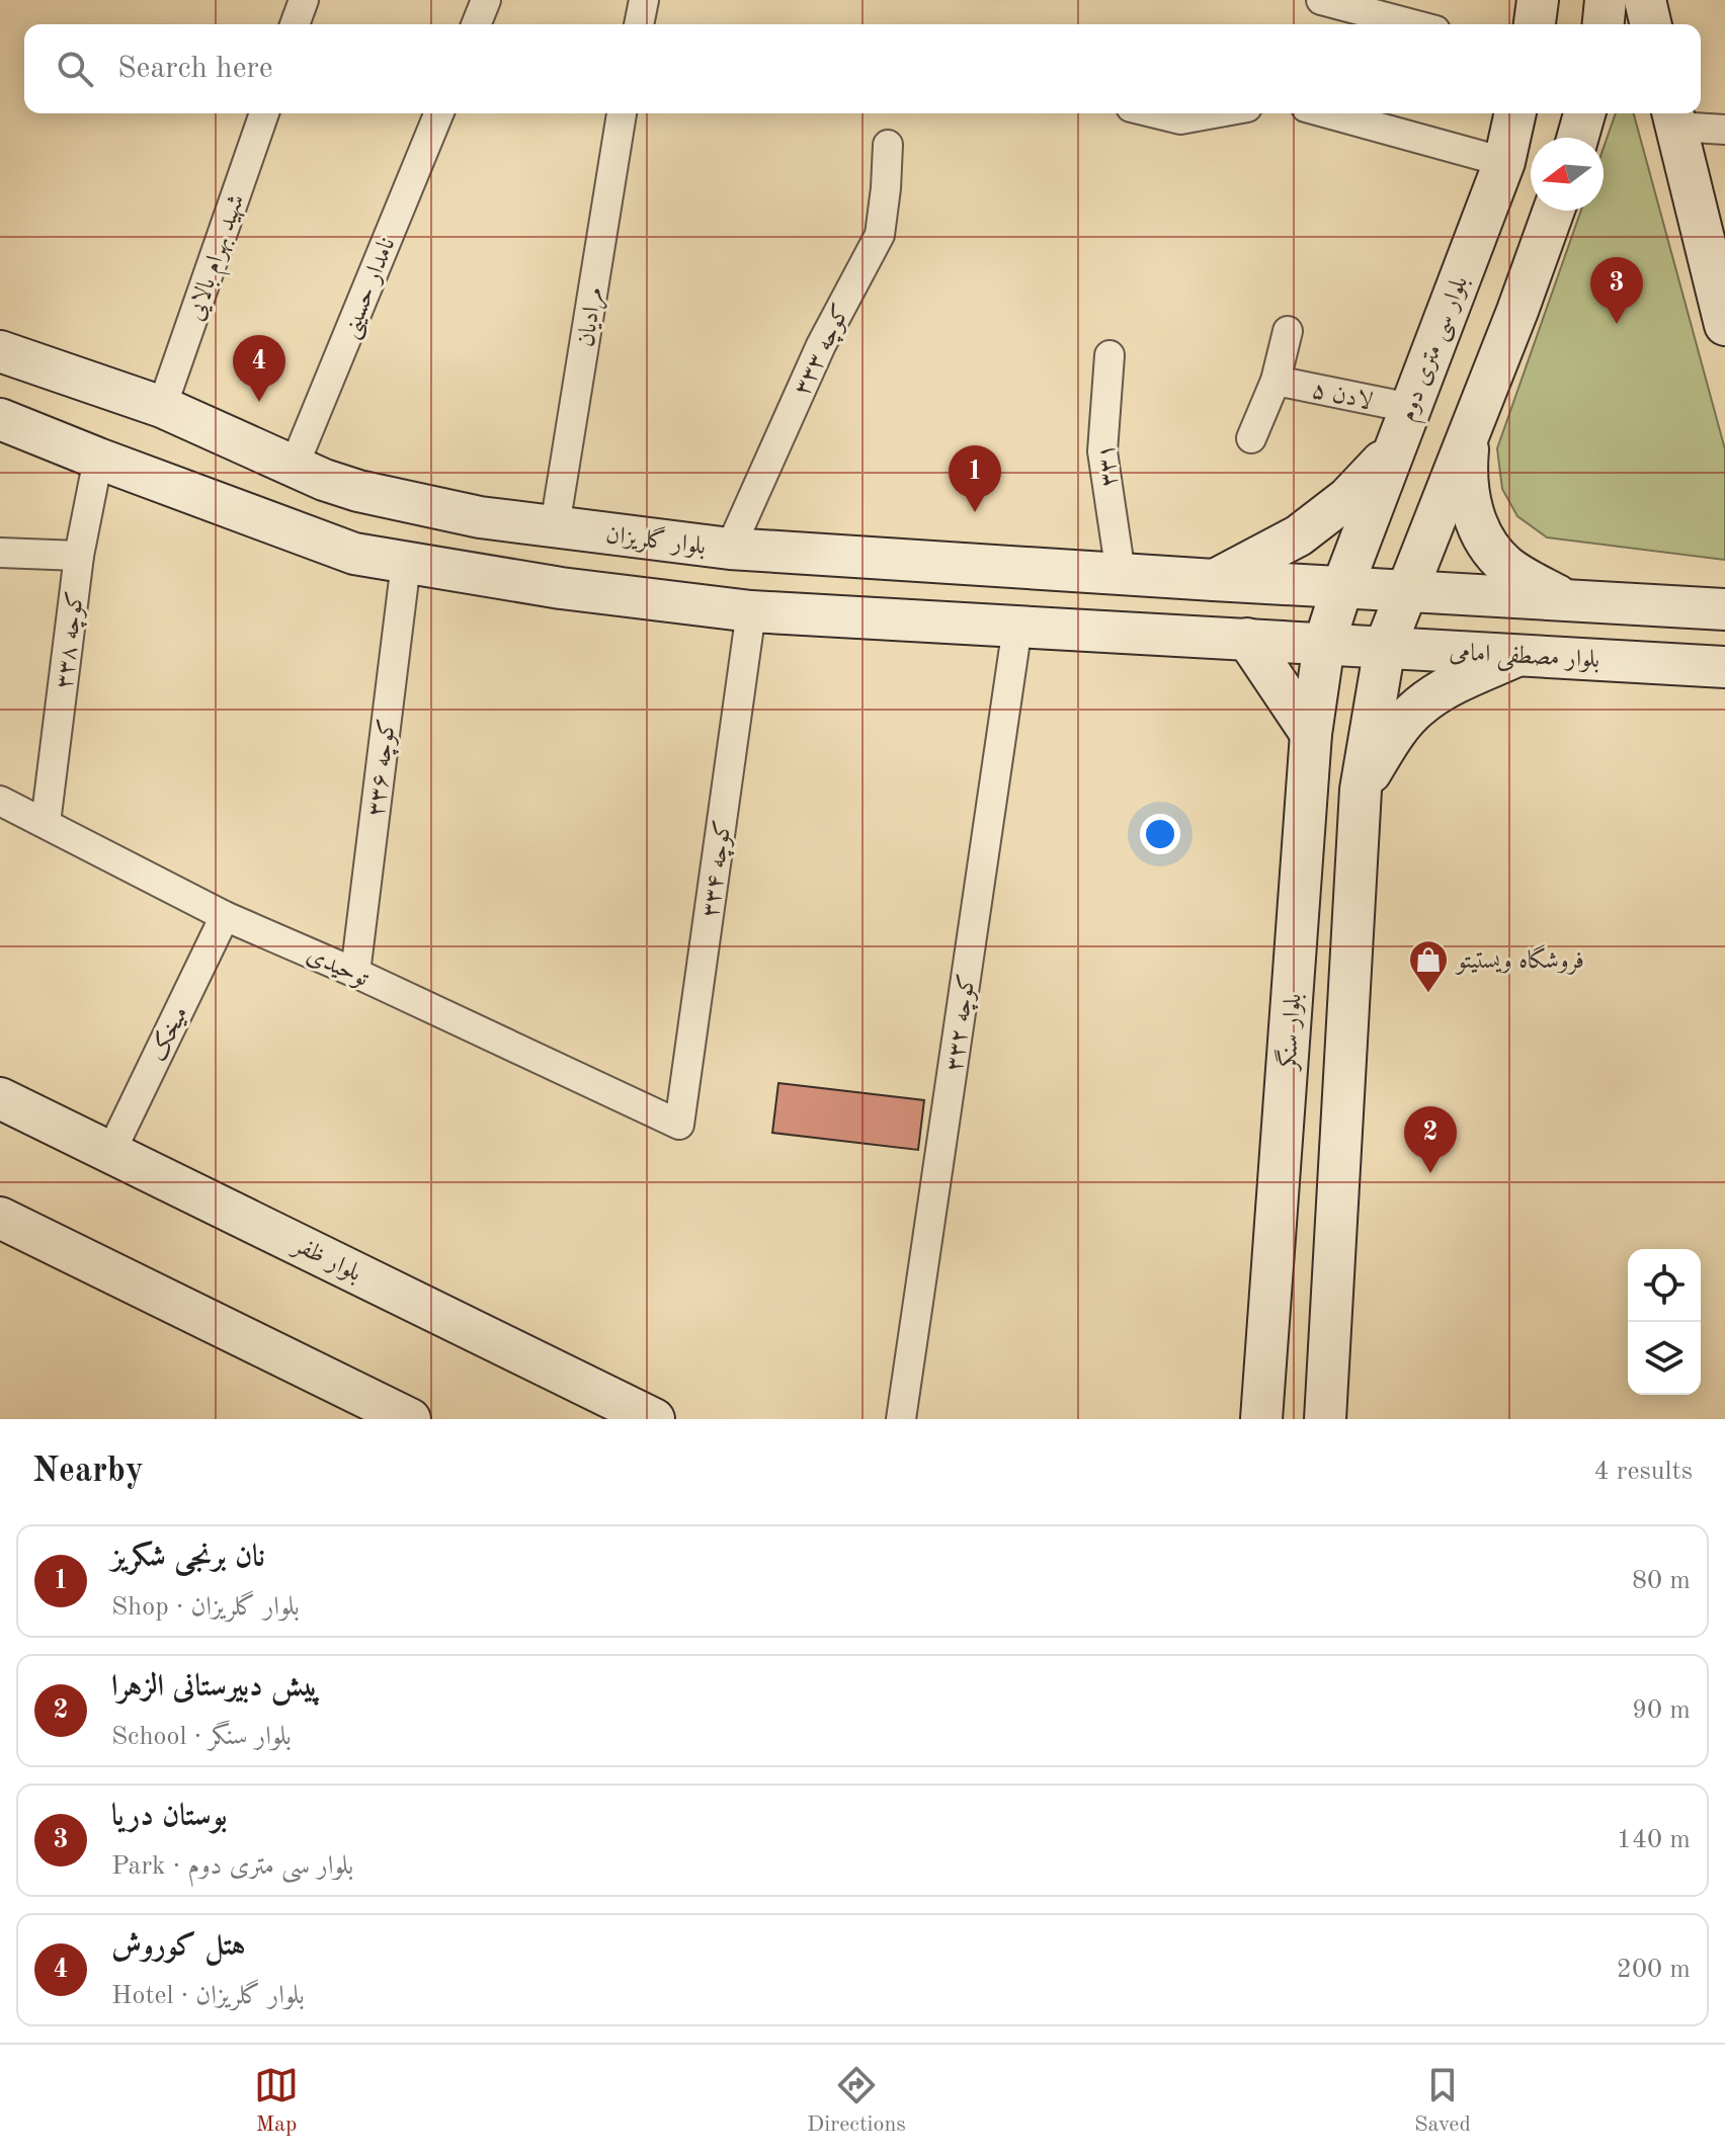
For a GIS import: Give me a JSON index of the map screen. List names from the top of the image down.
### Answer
{
  "streets": {
    "main road": [
      "بلوار سی متری دوم",
      "بلوار گلریزان",
      "بلوار مصطفی امامی",
      "بلوار سنگر",
      "بلوار ظفر"
    ],
    "street": [
      "شهید بهرام بالایی",
      "نامدار حسینی",
      "مرادیان",
      "کوچه ۳۳۳",
      "لادن ۵",
      "۳۳۱",
      "کوچه ۳۳۸",
      "کوچه ۳۳۶",
      "کوچه ۳۳۴",
      "توحیدی",
      "کوچه ۳۳۲",
      "میخک"
    ]
  },
  "crossings": [
    ["شهید بهرام بالایی", "بلوار گلریزان"],
    ["نامدار حسینی", "بلوار گلریزان"],
    ["مرادیان", "بلوار گلریزان"],
    ["بلوار سی متری دوم", "لادن ۵"],
    ["بلوار سی متری دوم", "بلوار گلریزان"],
    ["بلوار سی متری دوم", "بلوار مصطفی امامی"],
    ["بلوار سی متری دوم", "بلوار سنگر"],
    ["کوچه ۳۳۳", "بلوار گلریزان"],
    ["۳۳۱", "بلوار گلریزان"],
    ["کوچه ۳۳۸", "توحیدی"],
    ["بلوار مصطفی امامی", "بلوار سنگر"],
    ["کوچه ۳۳۶", "توحیدی"],
    ["کوچه ۳۳۴", "توحیدی"],
    ["توحیدی", "میخک"],
    ["میخک", "بلوار ظفر"]
  ],
  "places": {
    "shop": ["فروشگاه ویستیتو"]
  },
  "north": "left",
  "page": {
    "search": "Search here",
    "pins": [
      "3",
      "4",
      "1",
      "2"
    ],
    "heading": ["Nearby", "4 results"],
    "list": [
      {
        "mark": "1",
        "name": "نان برنجی شکریز",
        "note": "Shop · بلوار گلریزان",
        "value": "80 m"
      },
      {
        "mark": "2",
        "name": "پیش دبیرستانی الزهرا",
        "note": "School · بلوار سنگر",
        "value": "90 m"
      },
      {
        "mark": "3",
        "name": "بوستان دریا",
        "note": "Park · بلوار سی متری دوم",
        "value": "140 m"
      },
      {
        "mark": "4",
        "name": "هتل کوروش",
        "note": "Hotel · بلوار گلریزان",
        "value": "200 m"
      }
    ],
    "nav": ["Map", "Directions", "Saved"]
  }
}
